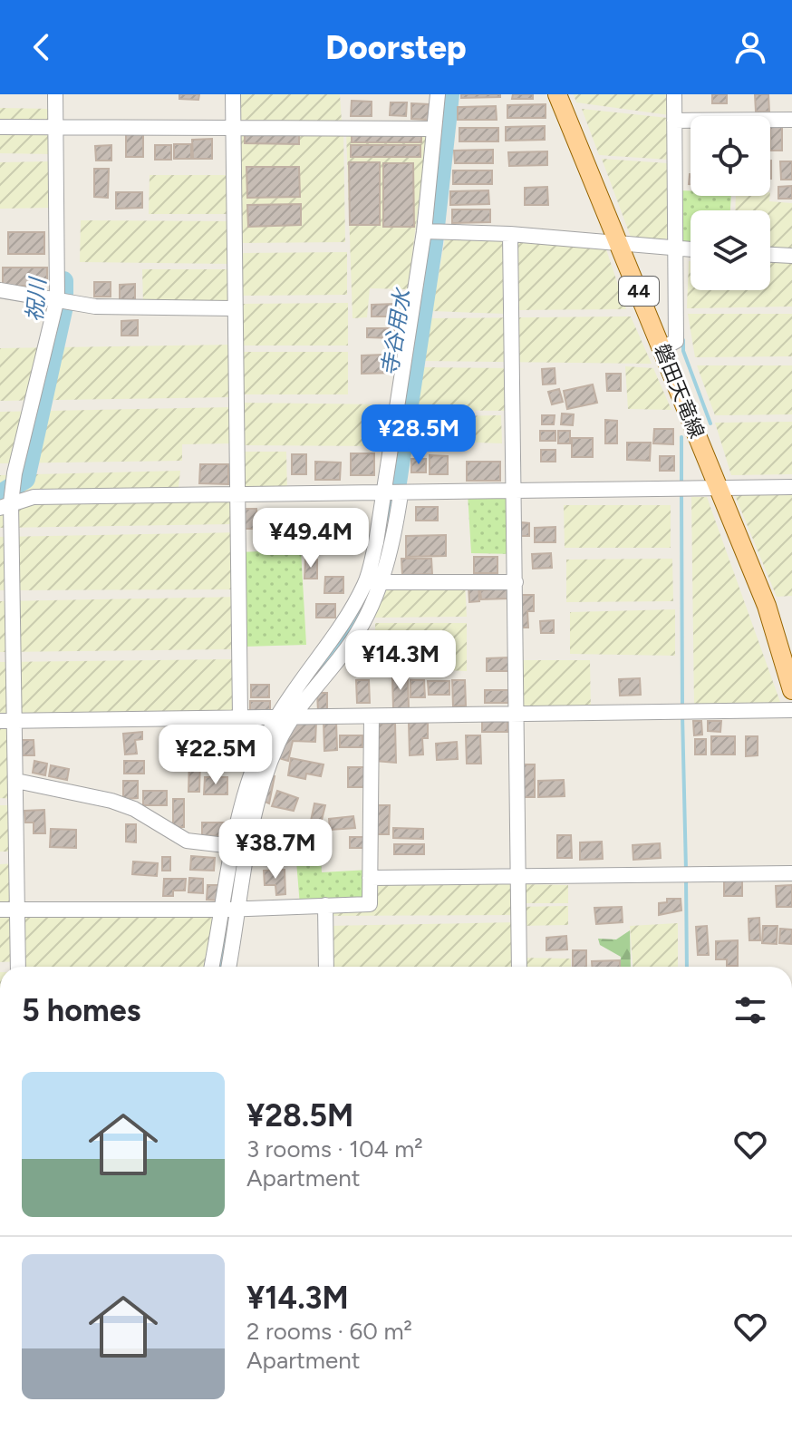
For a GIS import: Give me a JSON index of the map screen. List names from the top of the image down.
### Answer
{
  "streets": {
    "main road": ["44", "磐田天竜線"]
  },
  "water": ["祝川", "寺谷用水"],
  "page": {
    "header": "Doorstep",
    "price": [
      "¥28.5M",
      "¥49.4M",
      "¥14.3M",
      "¥22.5M",
      "¥38.7M"
    ],
    "heading": "5 homes",
    "list": [
      {
        "name": "¥28.5M",
        "note": "3 rooms · 104 m² · Apartment"
      },
      {
        "name": "¥14.3M",
        "note": "2 rooms · 60 m² · Apartment"
      }
    ]
  }
}
